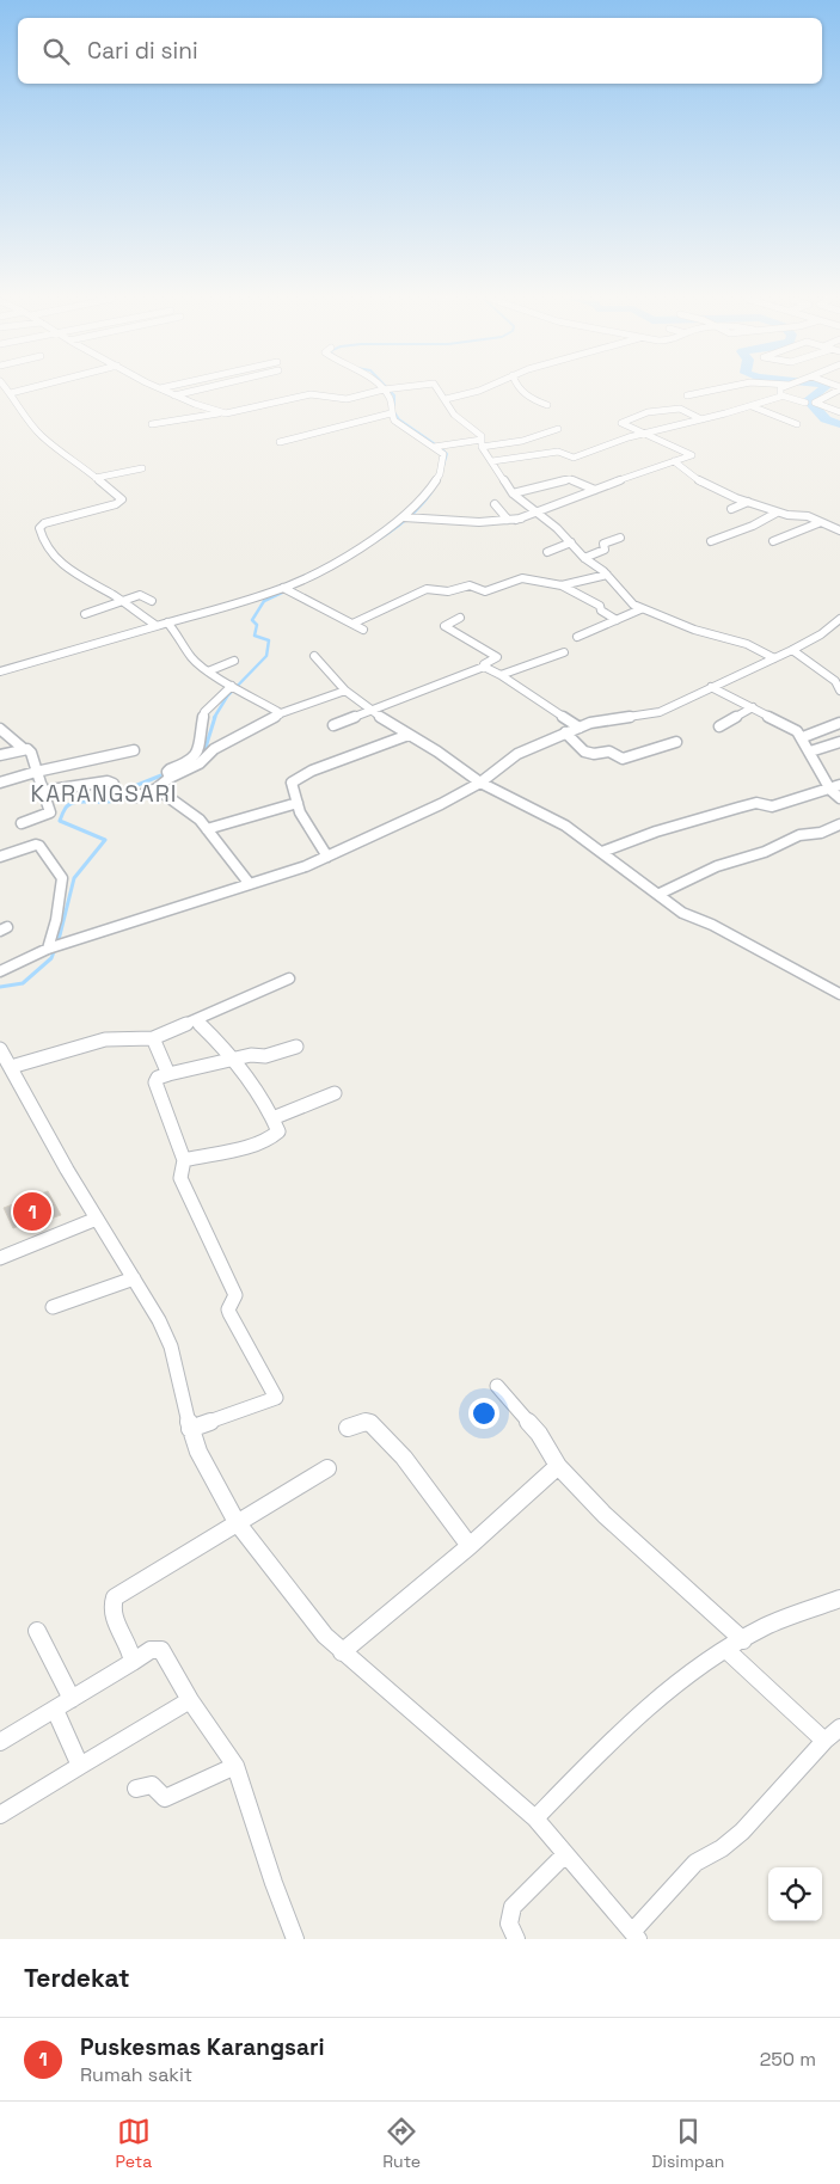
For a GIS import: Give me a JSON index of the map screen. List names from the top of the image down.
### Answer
{
  "districts": ["KARANGSARI"],
  "page": {
    "search": "Cari di sini",
    "pins": "1",
    "heading": "Terdekat",
    "list": [
      {
        "mark": "1",
        "name": "Puskesmas Karangsari",
        "note": "Rumah sakit",
        "value": "250 m"
      }
    ],
    "nav": ["Peta", "Rute", "Disimpan"]
  }
}
